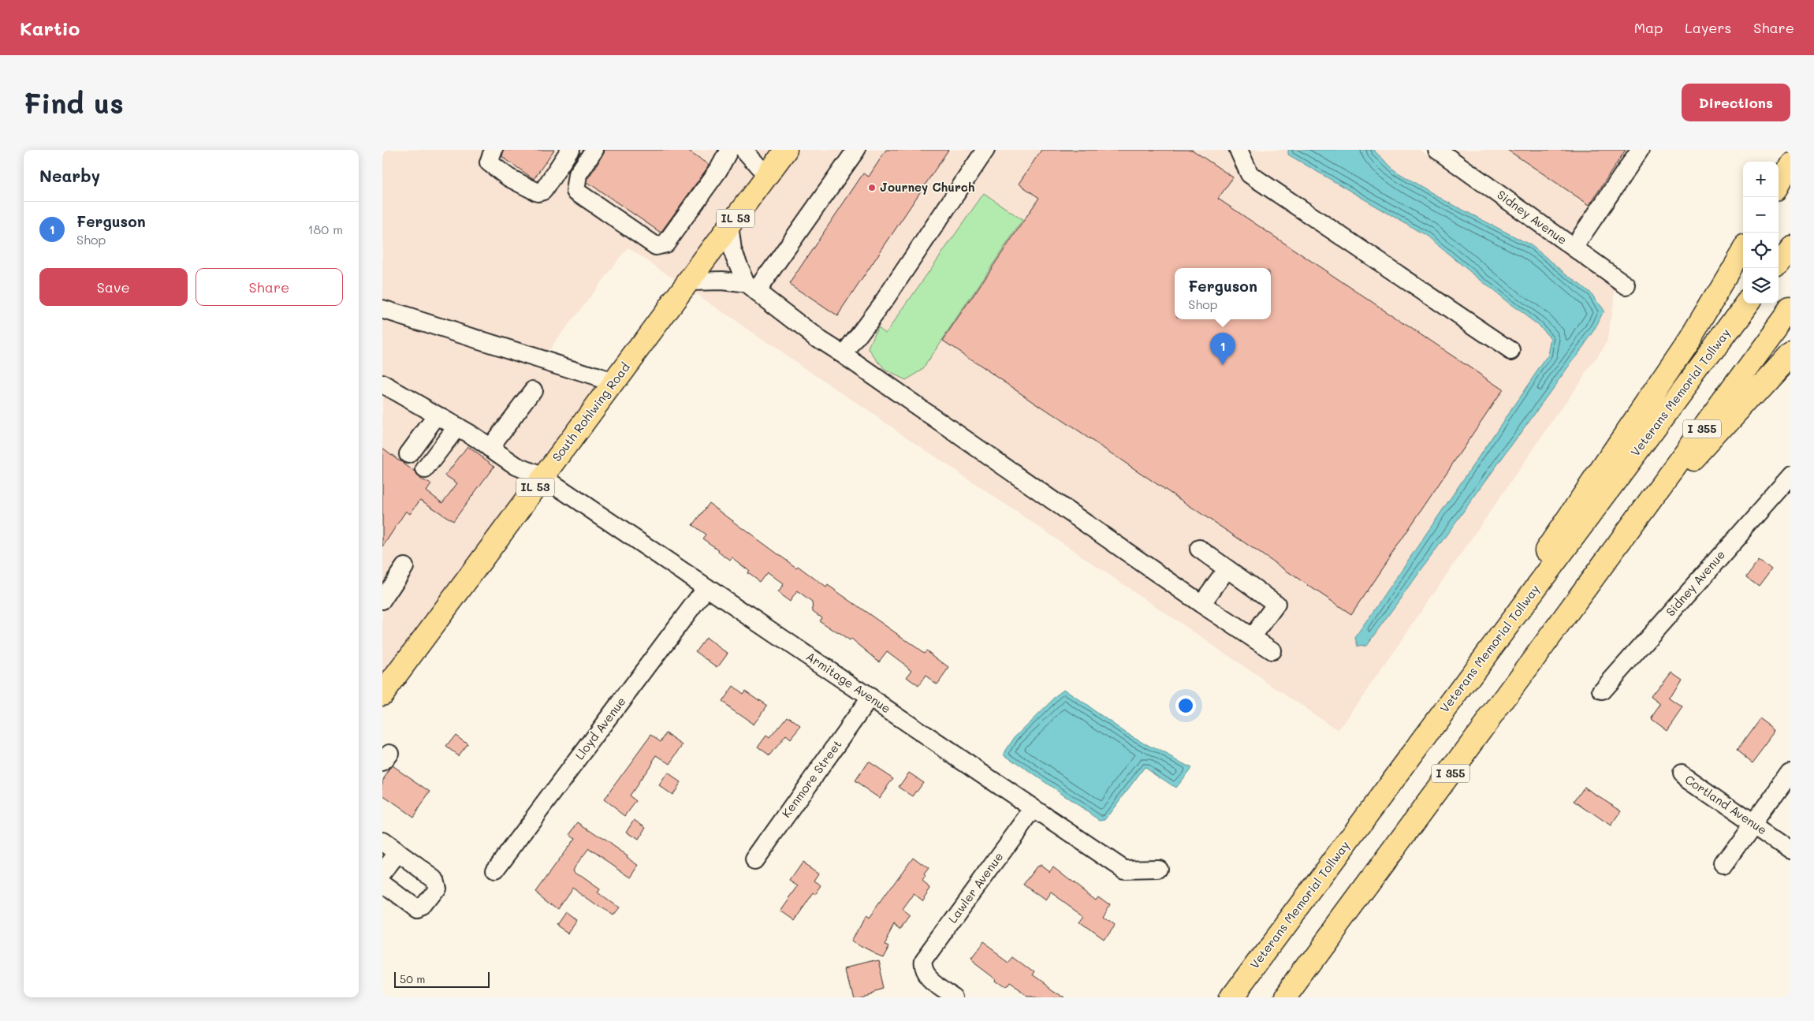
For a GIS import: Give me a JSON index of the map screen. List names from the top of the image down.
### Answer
{
  "streets": {
    "main road": [
      "IL 53",
      "Veterans Memorial Tollway",
      "South Rohlwing Road",
      "I 355"
    ],
    "street": [
      "Sidney Avenue",
      "Armitage Avenue",
      "Lloyd Avenue",
      "Kenmore Street",
      "Cortland Avenue",
      "Lawler Avenue"
    ]
  },
  "crossings": [
    ["South Rohlwing Road", "Armitage Avenue"],
    ["Armitage Avenue", "Lloyd Avenue"],
    ["Armitage Avenue", "Kenmore Street"],
    ["Armitage Avenue", "Lawler Avenue"]
  ],
  "places": ["Journey Church"],
  "scale_bar": "50 m",
  "page": {
    "header": "Kartio",
    "nav": ["Map", "Layers", "Share"],
    "buttons": [
      "Directions",
      ["Save", "Share"]
    ],
    "title": "Find us",
    "heading": "Nearby",
    "map_buttons": ["+", "−"],
    "list": [
      {
        "mark": "1",
        "name": "Ferguson",
        "note": "Shop",
        "value": "180 m"
      }
    ],
    "popup": ["Ferguson", "Shop"],
    "pins": "1",
    "scale": "50 m"
  }
}
